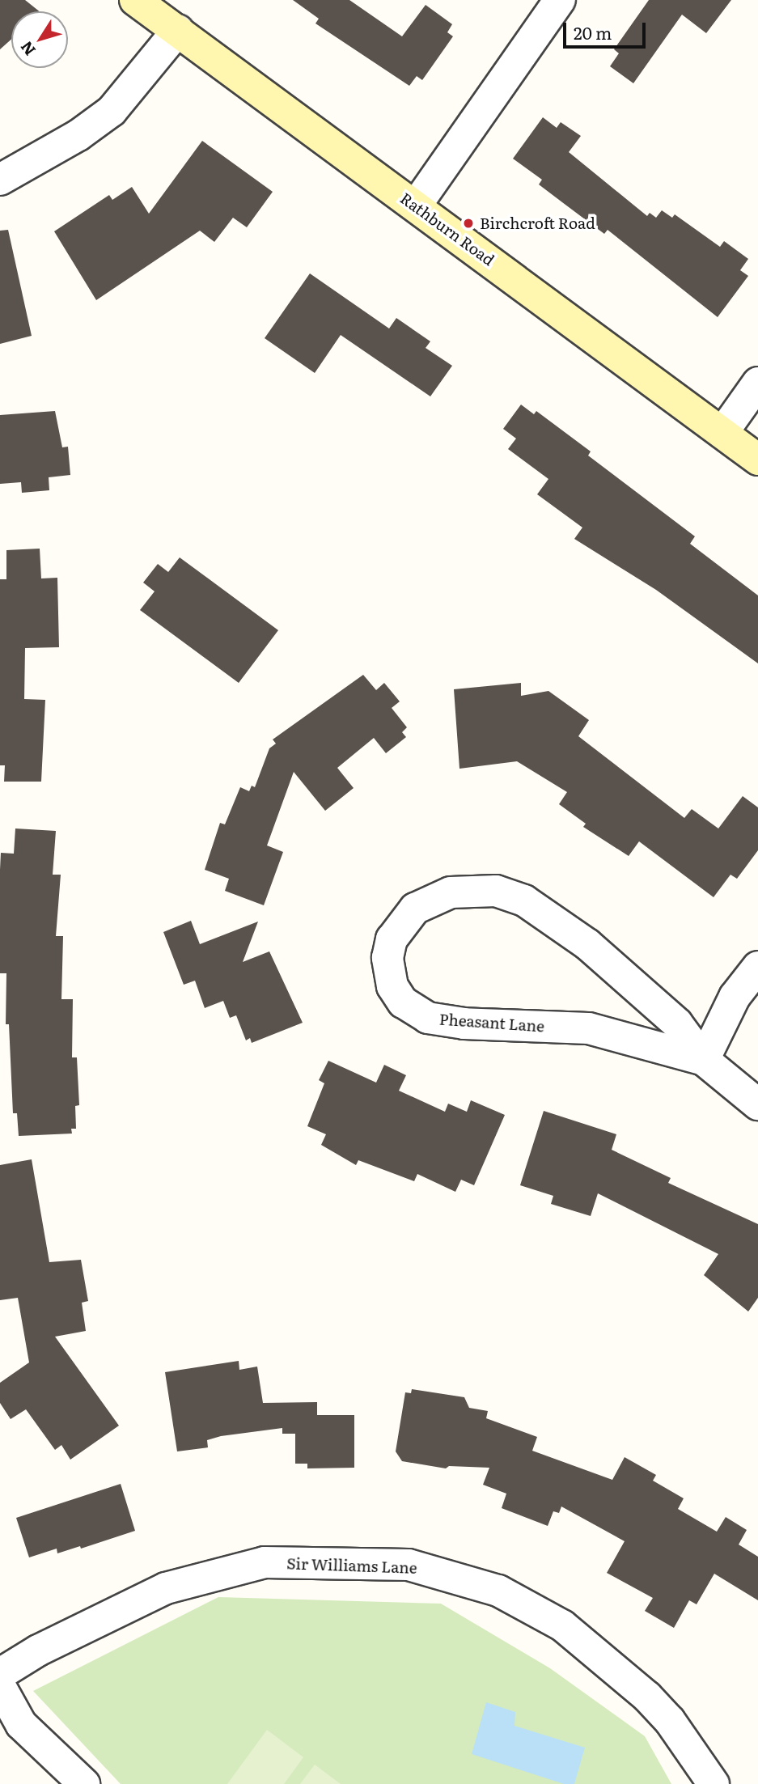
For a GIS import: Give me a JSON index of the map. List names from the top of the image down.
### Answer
{
  "streets": {
    "street": ["Rathburn Road", "Pheasant Lane", "Sir Williams Lane"]
  },
  "places": ["Birchcroft Road"],
  "scale_bar": "20 m",
  "north": "bottom left"
}
